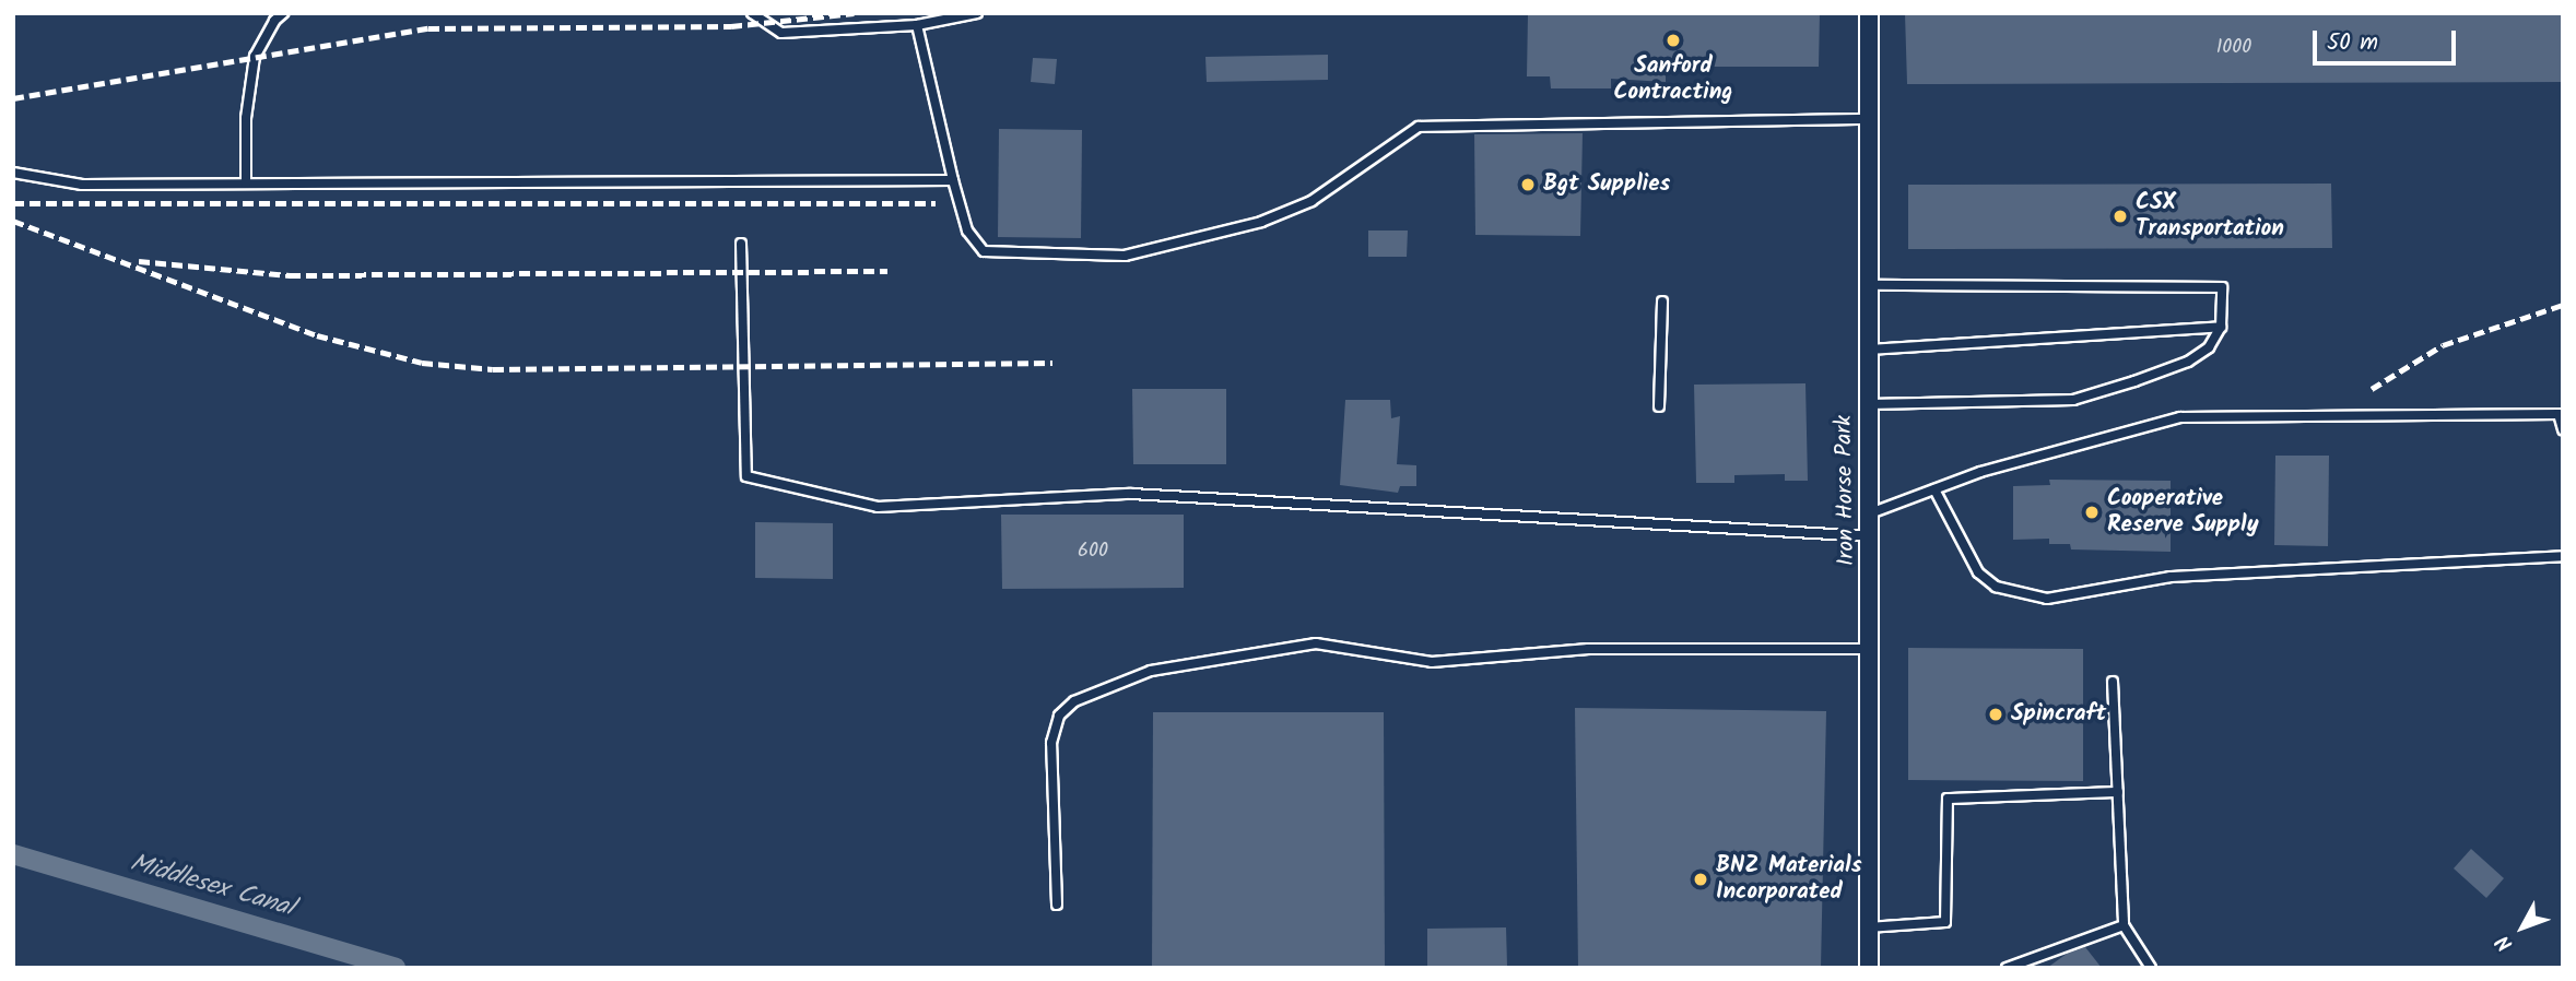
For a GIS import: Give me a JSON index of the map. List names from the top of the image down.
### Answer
{
  "streets": {
    "street": ["Iron Horse Park"]
  },
  "water": ["Middlesex Canal"],
  "places": [
    "Sanford Contracting",
    "Bgt Supplies",
    "CSX Transportation",
    "Cooperative Reserve Supply",
    "Spincraft",
    "BNZ Materials Incorporated"
  ],
  "house_numbers": ["1000", "600"],
  "scale_bar": "50 m",
  "north": "bottom left"
}
